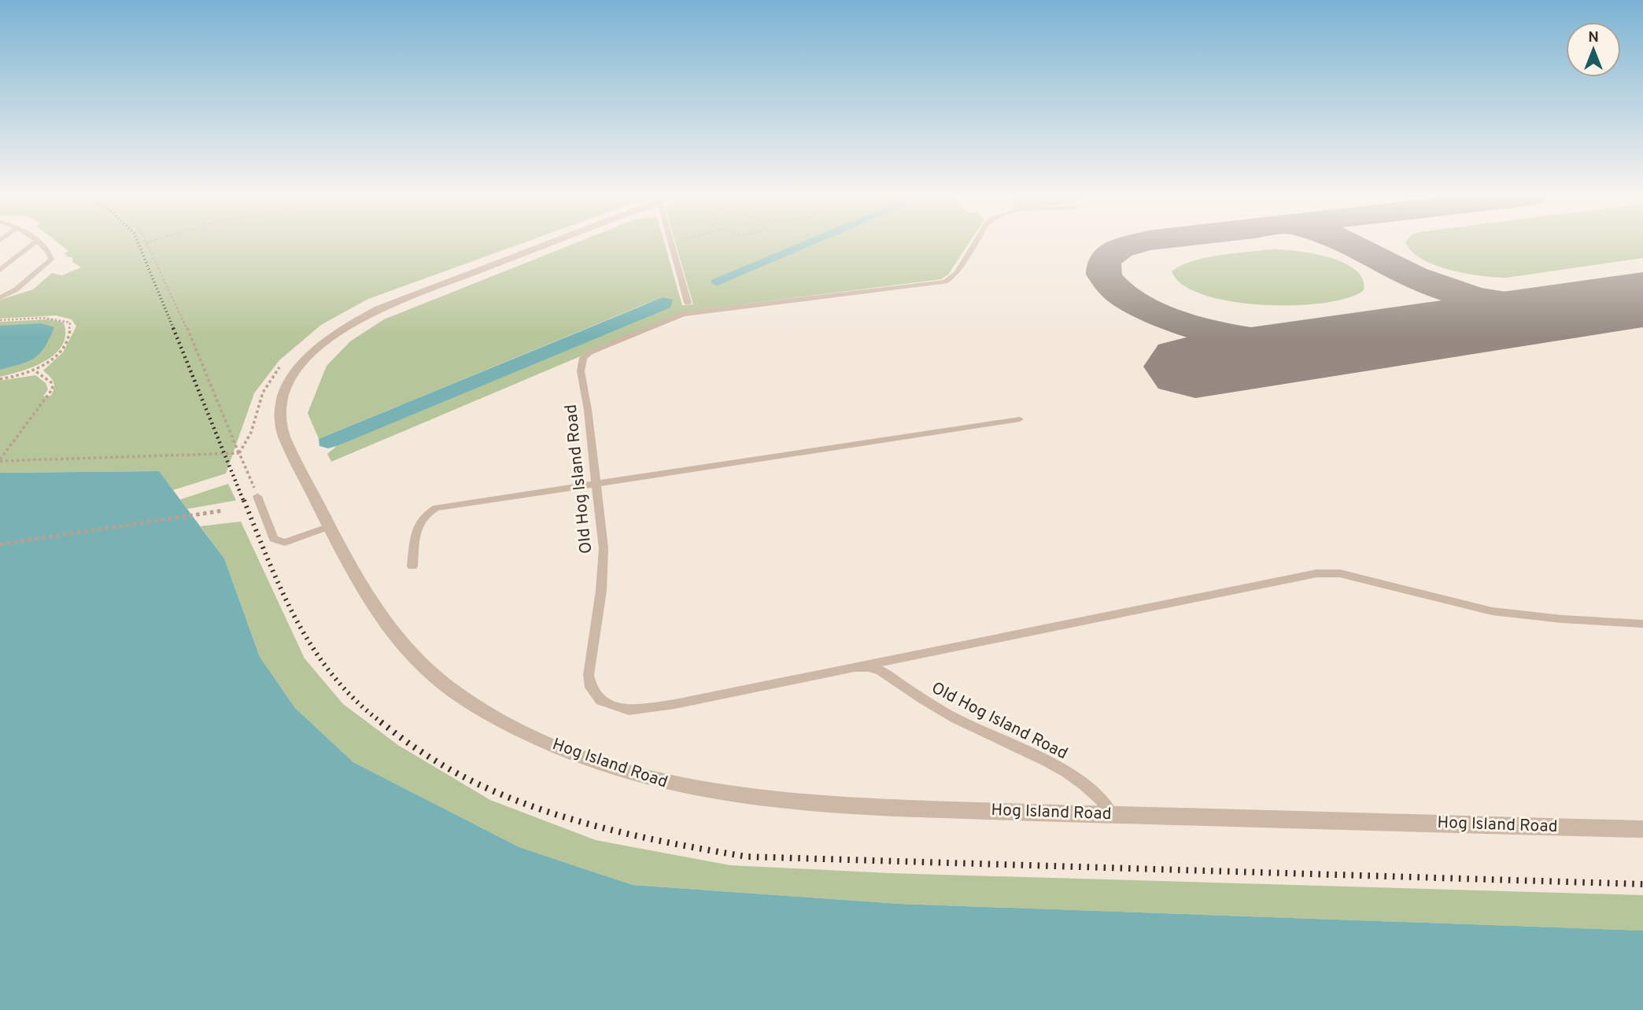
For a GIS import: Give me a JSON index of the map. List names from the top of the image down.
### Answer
{
  "streets": {
    "street": ["Hog Island Road"],
    "lane": ["Old Hog Island Road"]
  },
  "crossings": [
    ["Old Hog Island Road", "Hog Island Road"]
  ],
  "north": "top"
}
